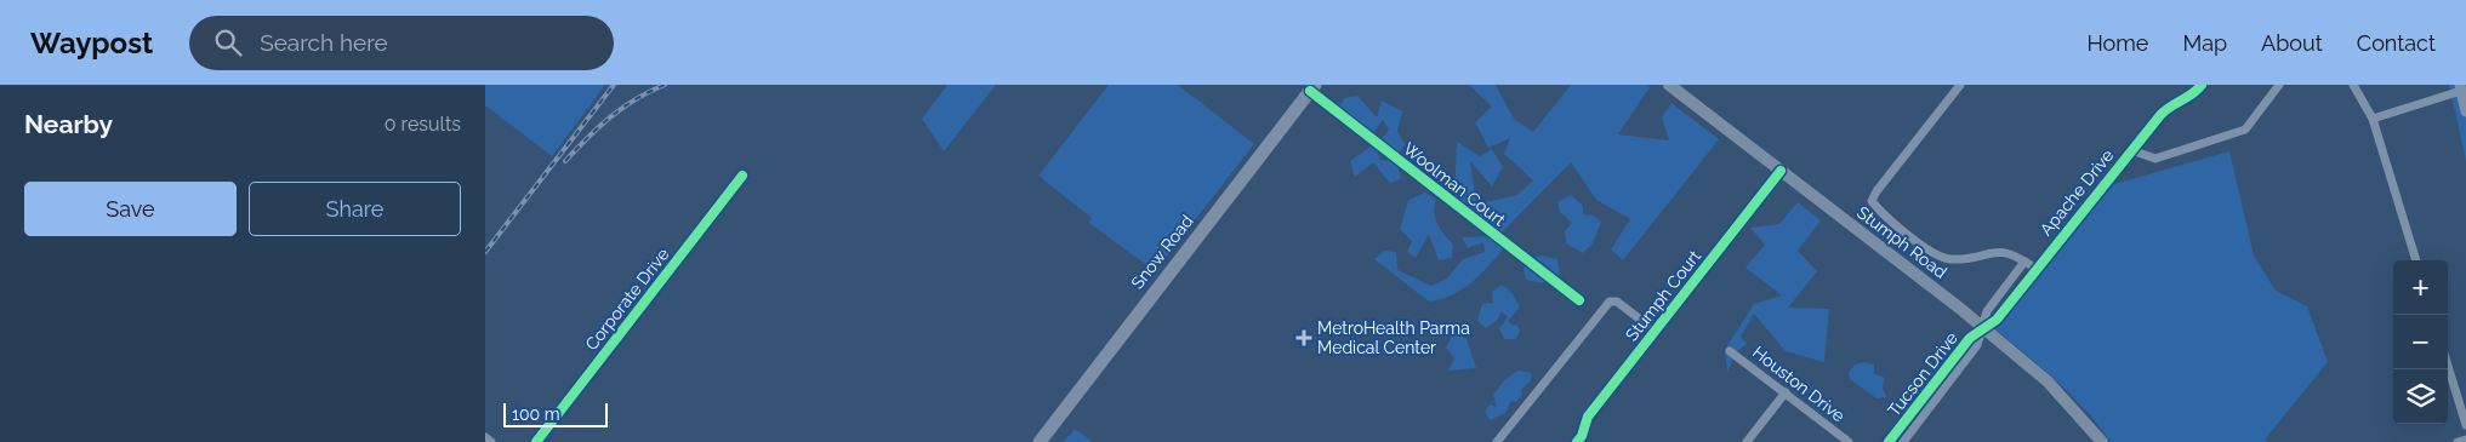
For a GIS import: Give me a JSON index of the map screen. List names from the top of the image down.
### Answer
{
  "streets": {
    "main road": ["Stumph Road", "Snow Road"],
    "street": [
      "Woolman Court",
      "Apache Drive",
      "Stumph Court",
      "Corporate Drive",
      "Tucson Drive",
      "Houston Drive"
    ]
  },
  "crossings": [
    ["Woolman Court", "Snow Road"],
    ["Apache Drive", "Stumph Road"],
    ["Apache Drive", "Tucson Drive"],
    ["Stumph Road", "Stumph Court"],
    ["Stumph Road", "Tucson Drive"]
  ],
  "places": {
    "health": ["MetroHealth Parma Medical Center"]
  },
  "scale_bar": "100 m",
  "page": {
    "header": "Waypost",
    "search": "Search here",
    "nav": [
      "Home",
      "Map",
      "About",
      "Contact"
    ],
    "heading": ["Nearby", "0 results"],
    "buttons": ["Save", "Share"],
    "map_buttons": ["+", "−"],
    "scale": "100 m"
  }
}
